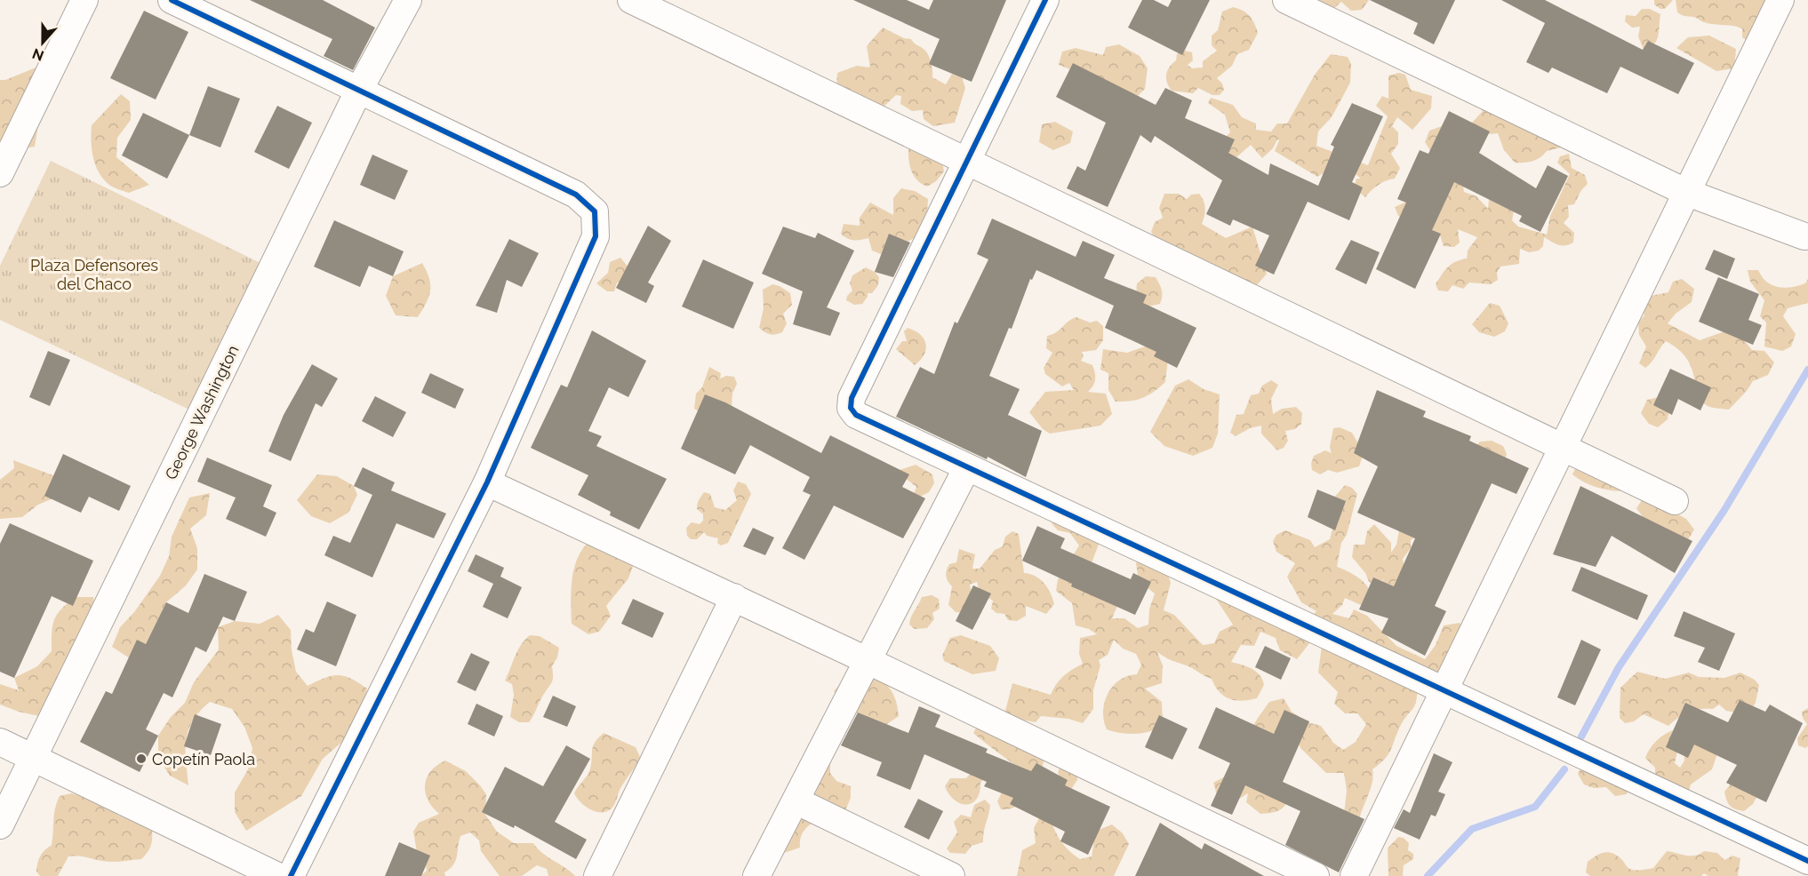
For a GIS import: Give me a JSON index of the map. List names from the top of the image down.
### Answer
{
  "streets": {
    "street": ["George Washington"]
  },
  "parks": ["Plaza Defensores del Chaco"],
  "places": ["Copetín Paola"],
  "north": "bottom"
}
